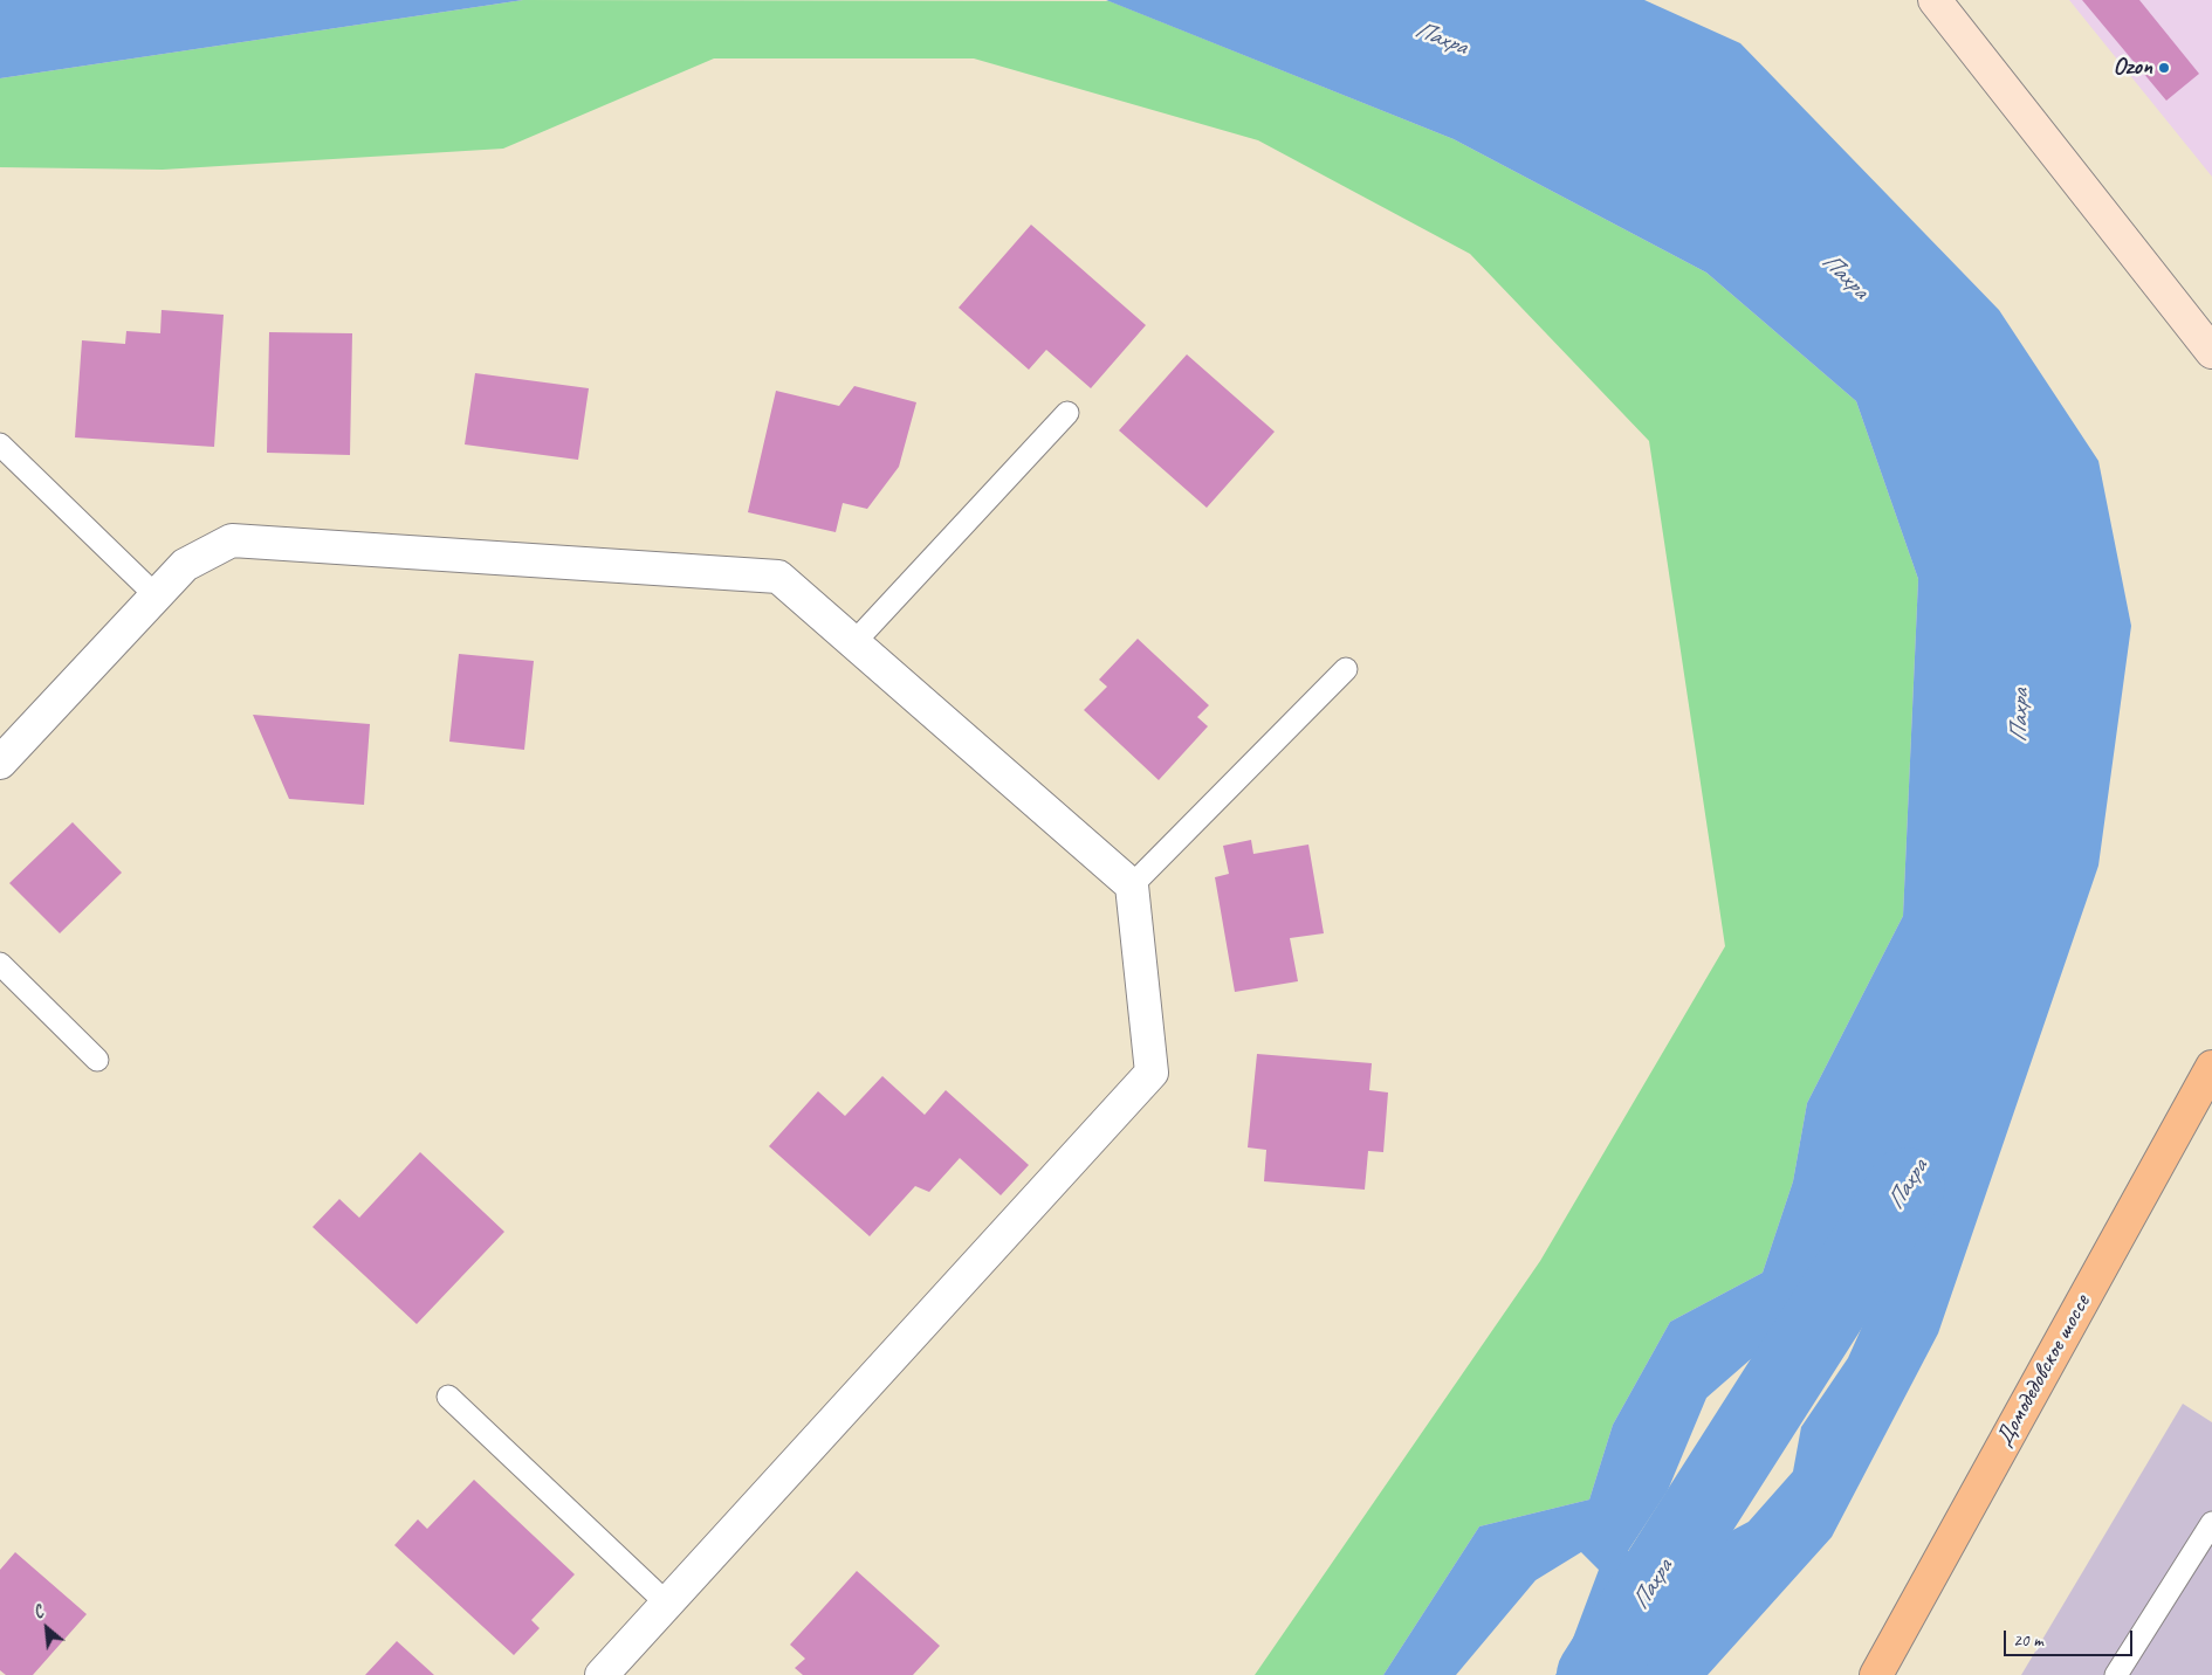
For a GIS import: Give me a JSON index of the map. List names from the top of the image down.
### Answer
{
  "streets": {
    "main road": ["Домодедовское шоссе"]
  },
  "water": ["Пахра"],
  "places": ["Ozon"],
  "scale_bar": "20 m",
  "north": "top left"
}
